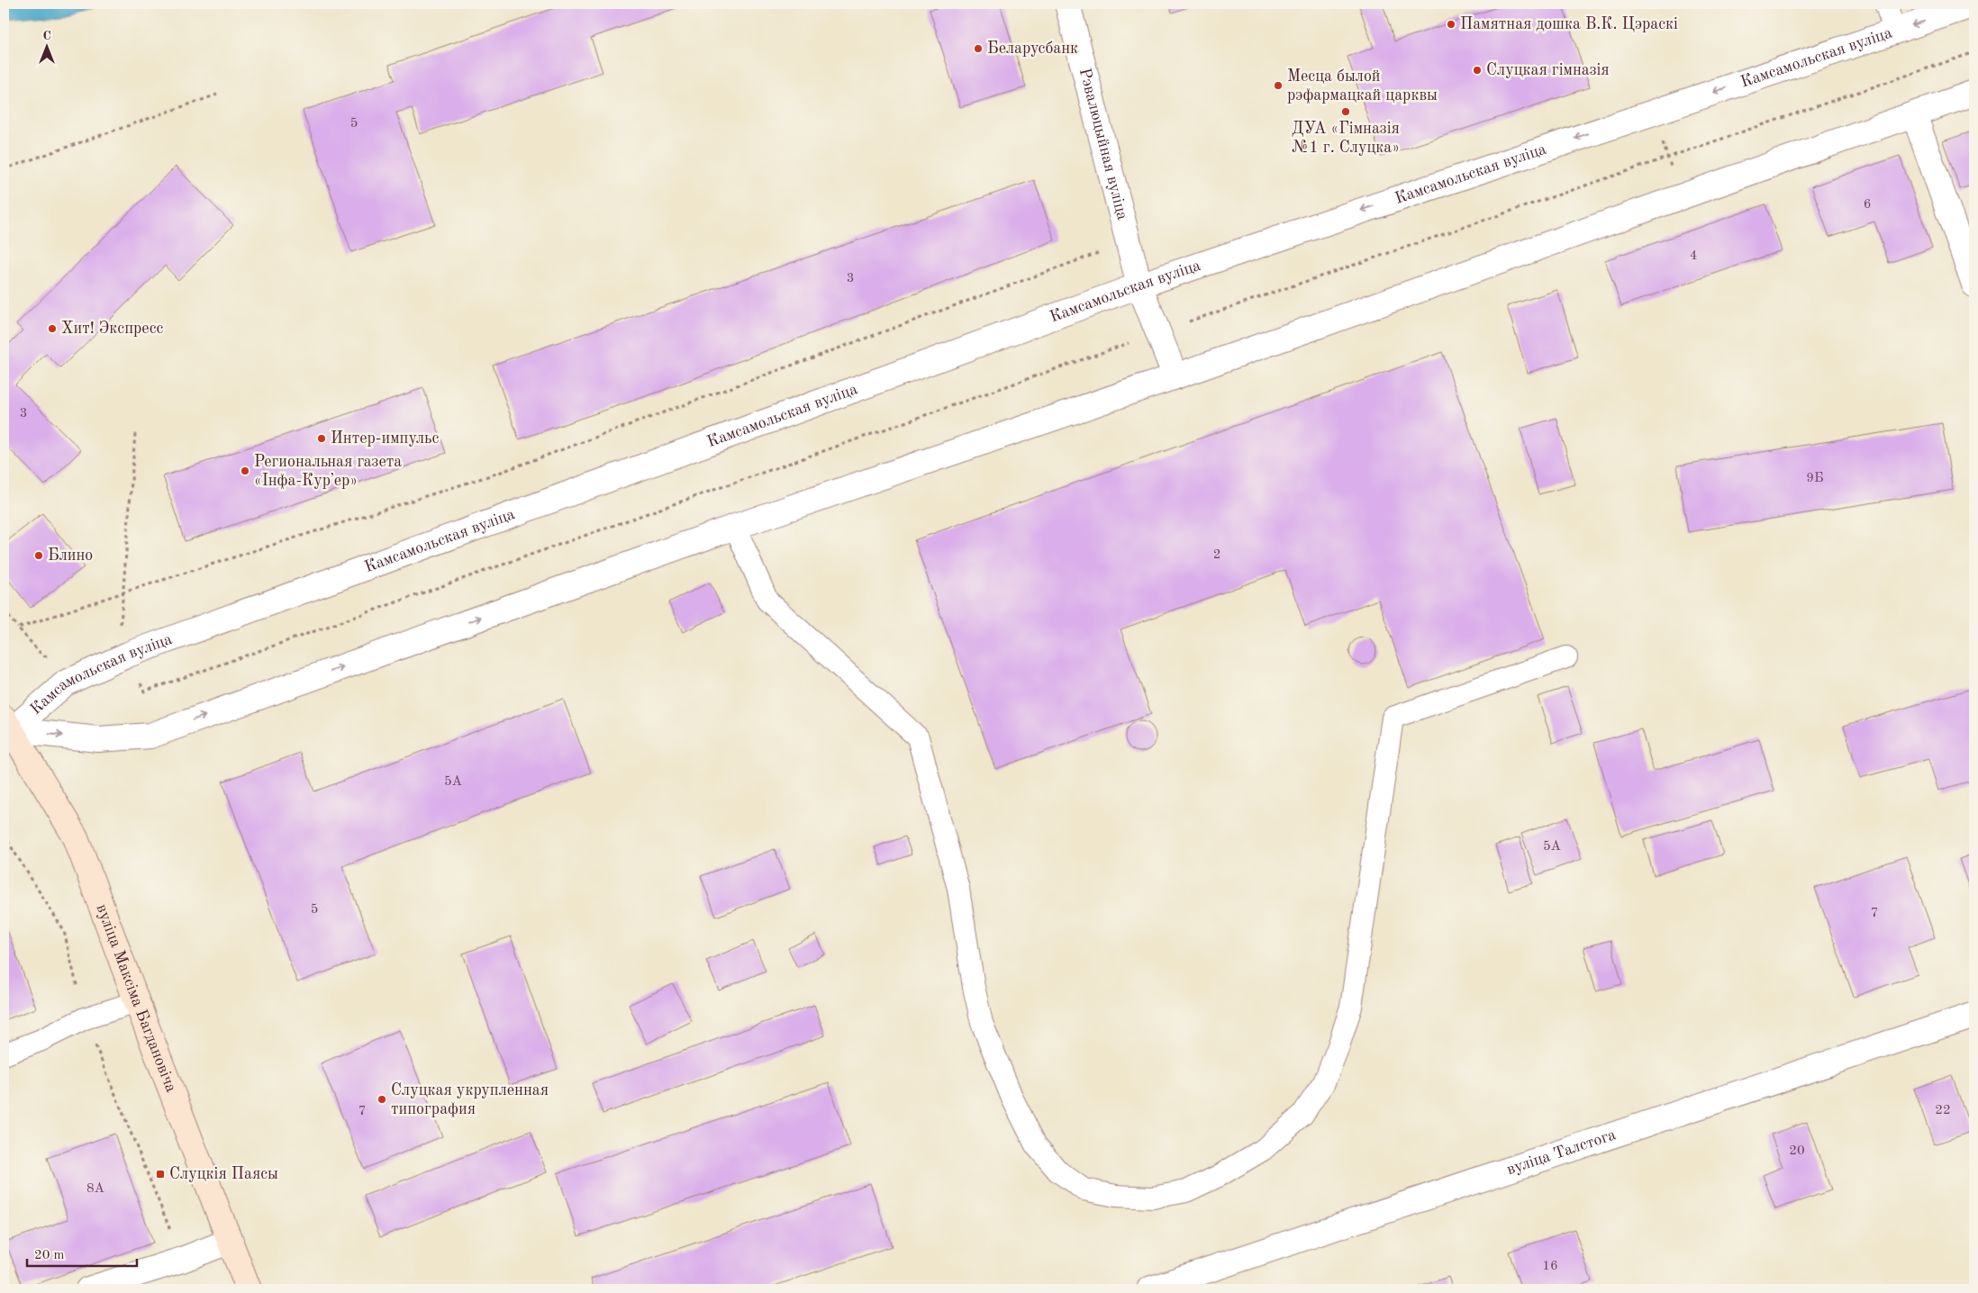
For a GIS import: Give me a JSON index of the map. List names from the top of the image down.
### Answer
{
  "streets": {
    "main road": ["вуліца Максіма Багдановіча"],
    "street": ["Камсамольская вуліца", "Рэвалюцыйная вуліца", "вуліца Талстога"]
  },
  "crossings": [
    ["Камсамольская вуліца", "Рэвалюцыйная вуліца"],
    ["Камсамольская вуліца", "вуліца Максіма Багдановіча"]
  ],
  "places": {
    "other": [
      "Памятная дошка В.К. Цэраскі",
      "Беларусбанк",
      "Слуцкая гімназія",
      "Месца былой рэфармацкай царквы",
      "ДУА «Гімназія №1 г. Слуцка»",
      "Хит! Экспресс",
      "Интер-импульс",
      "Региональная газета «Інфа-Курʼер»",
      "Блино",
      "Слуцкая укрупленная типография"
    ],
    "transit": ["Слуцкія Паясы"]
  },
  "house_numbers": [
    "5",
    "6",
    "4",
    "3",
    "3",
    "9Б",
    "2",
    "5А",
    "5А",
    "5",
    "7",
    "22",
    "7",
    "20",
    "8А",
    "16"
  ],
  "scale_bar": "20 m",
  "north": "top"
}
